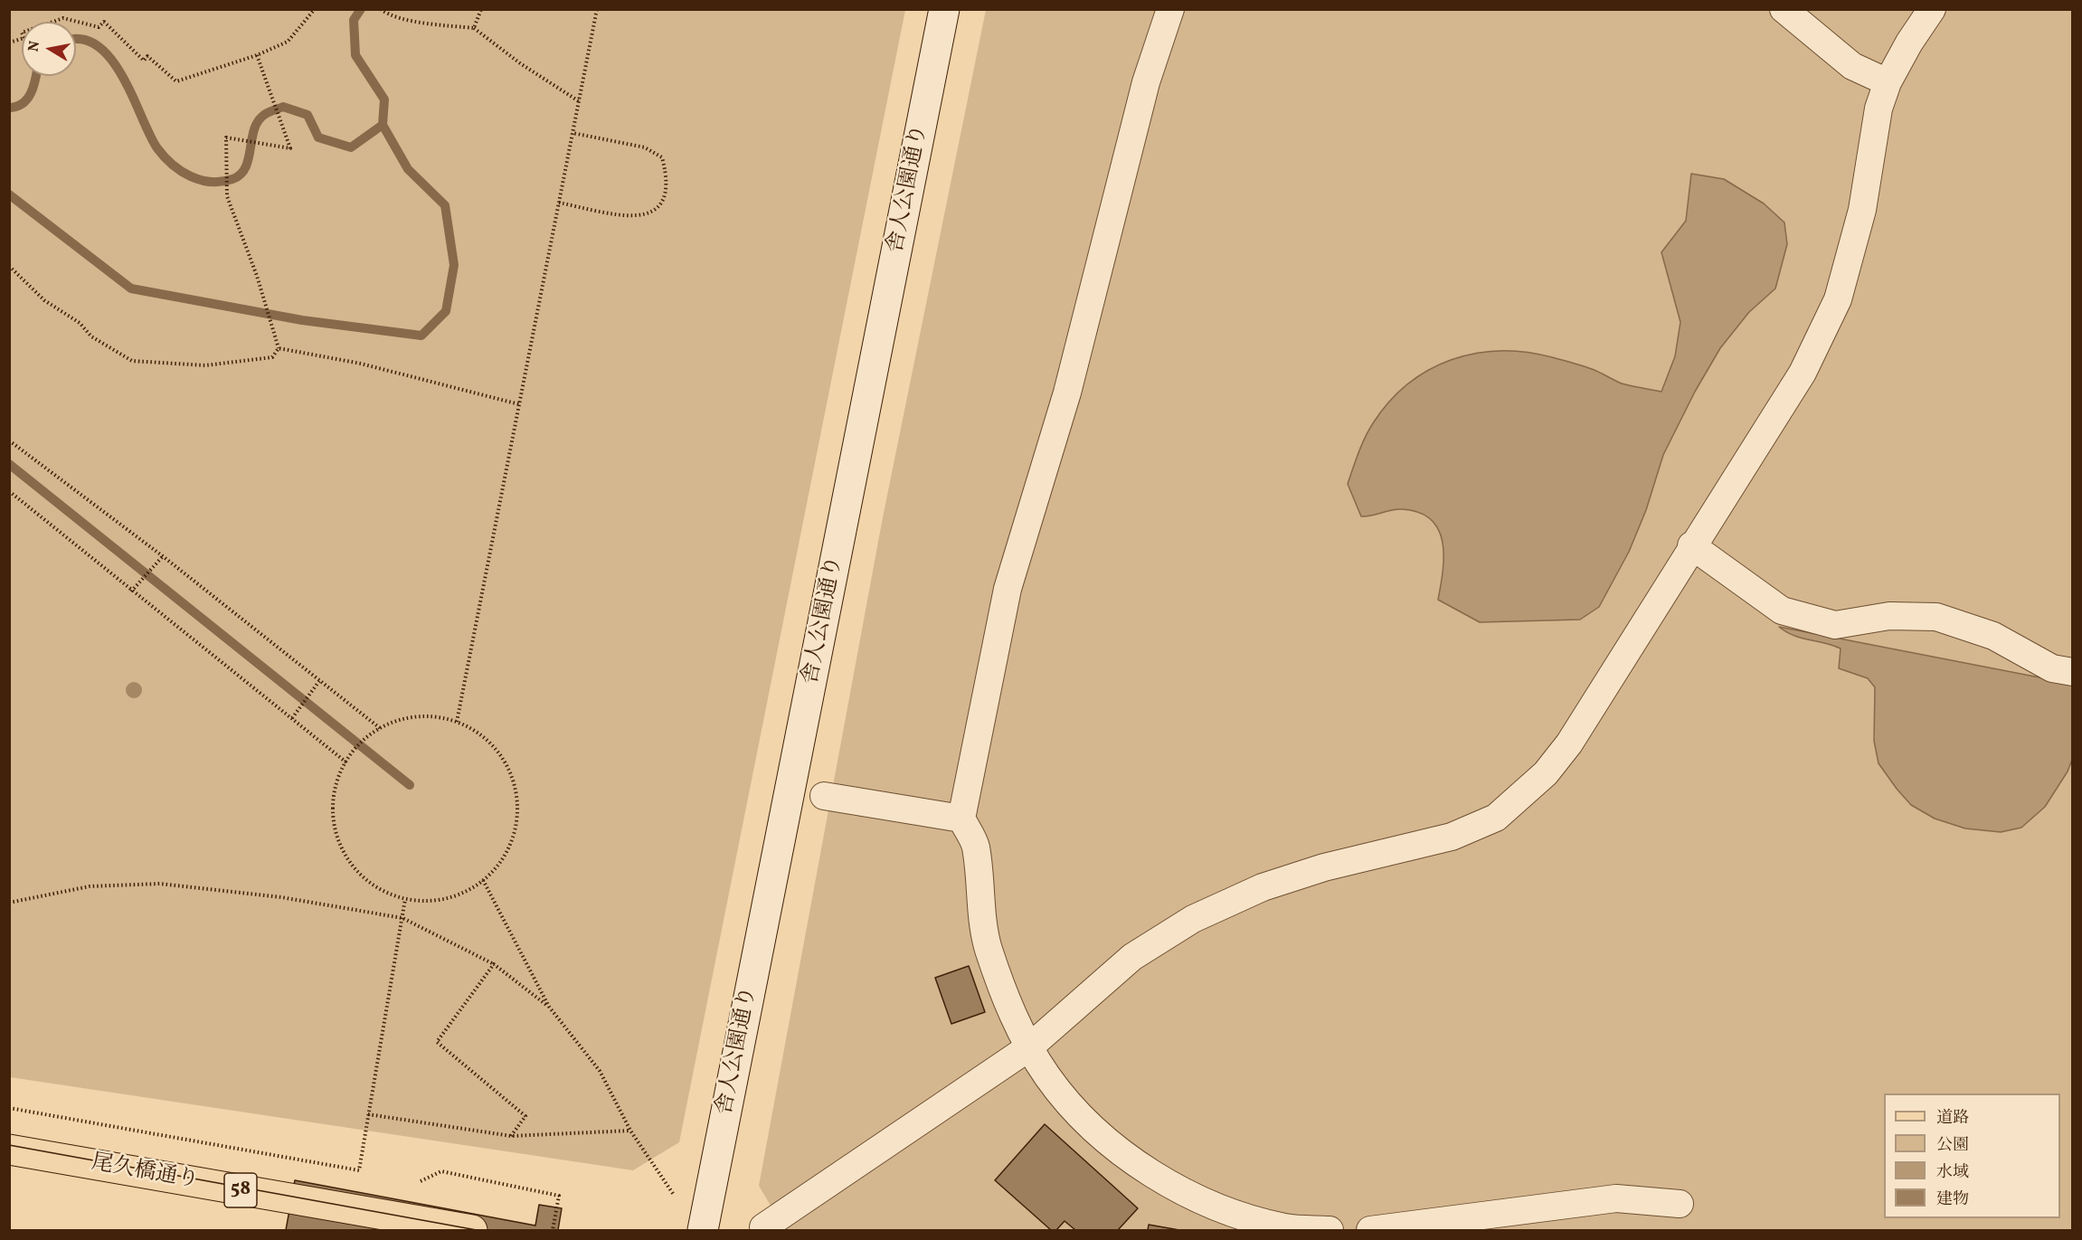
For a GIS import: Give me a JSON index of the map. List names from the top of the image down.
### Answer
{
  "streets": {
    "main road": ["尾久橋通り", "58"],
    "street": ["舎人公園通り"]
  },
  "legend": [
    "道路",
    "公園",
    "水域",
    "建物"
  ],
  "north": "left"
}
